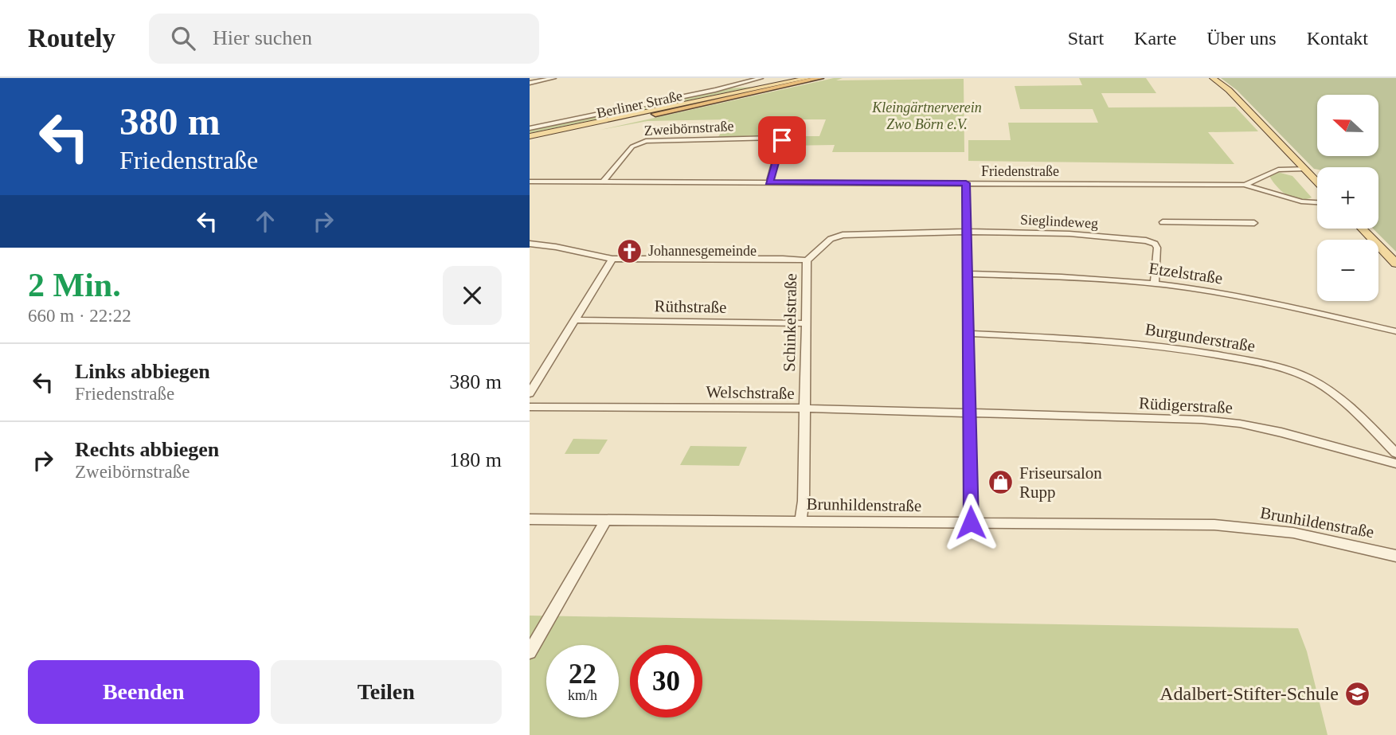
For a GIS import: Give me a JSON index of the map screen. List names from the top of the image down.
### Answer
{
  "streets": {
    "highway": ["Berliner Straße"],
    "street": [
      "Zweibörnstraße",
      "Friedenstraße",
      "Sieglindeweg",
      "Etzelstraße",
      "Rüthstraße",
      "Schinkelstraße",
      "Burgunderstraße",
      "Welschstraße",
      "Rüdigerstraße",
      "Brunhildenstraße"
    ]
  },
  "crossings": [
    ["Zweibörnstraße", "Friedenstraße"],
    ["Sieglindeweg", "Etzelstraße"],
    ["Sieglindeweg", "Schinkelstraße"],
    ["Rüthstraße", "Schinkelstraße"],
    ["Schinkelstraße", "Welschstraße"],
    ["Schinkelstraße", "Brunhildenstraße"],
    ["Welschstraße", "Rüdigerstraße"]
  ],
  "parks": ["Kleingärtnerverein Zwo Börn e.V."],
  "places": {
    "church": ["Johannesgemeinde"],
    "shop": ["Friseursalon Rupp"],
    "school or university": ["Adalbert-Stifter-Schule"]
  },
  "north": "left",
  "page": {
    "header": "Routely",
    "search": "Hier suchen",
    "nav": [
      "Start",
      "Karte",
      "Über uns",
      "Kontakt"
    ],
    "turn": ["380 m", "Friedenstraße"],
    "map_buttons": ["+", "−"],
    "heading": ["2 Min.", "660 m · 22:22"],
    "list": [
      {
        "name": "Links abbiegen",
        "note": "Friedenstraße",
        "value": "380 m"
      },
      {
        "name": "Rechts abbiegen",
        "note": "Zweibörnstraße",
        "value": "180 m"
      }
    ],
    "speed": "22 km/h",
    "limit": "30",
    "buttons": ["Beenden", "Teilen"]
  }
}
